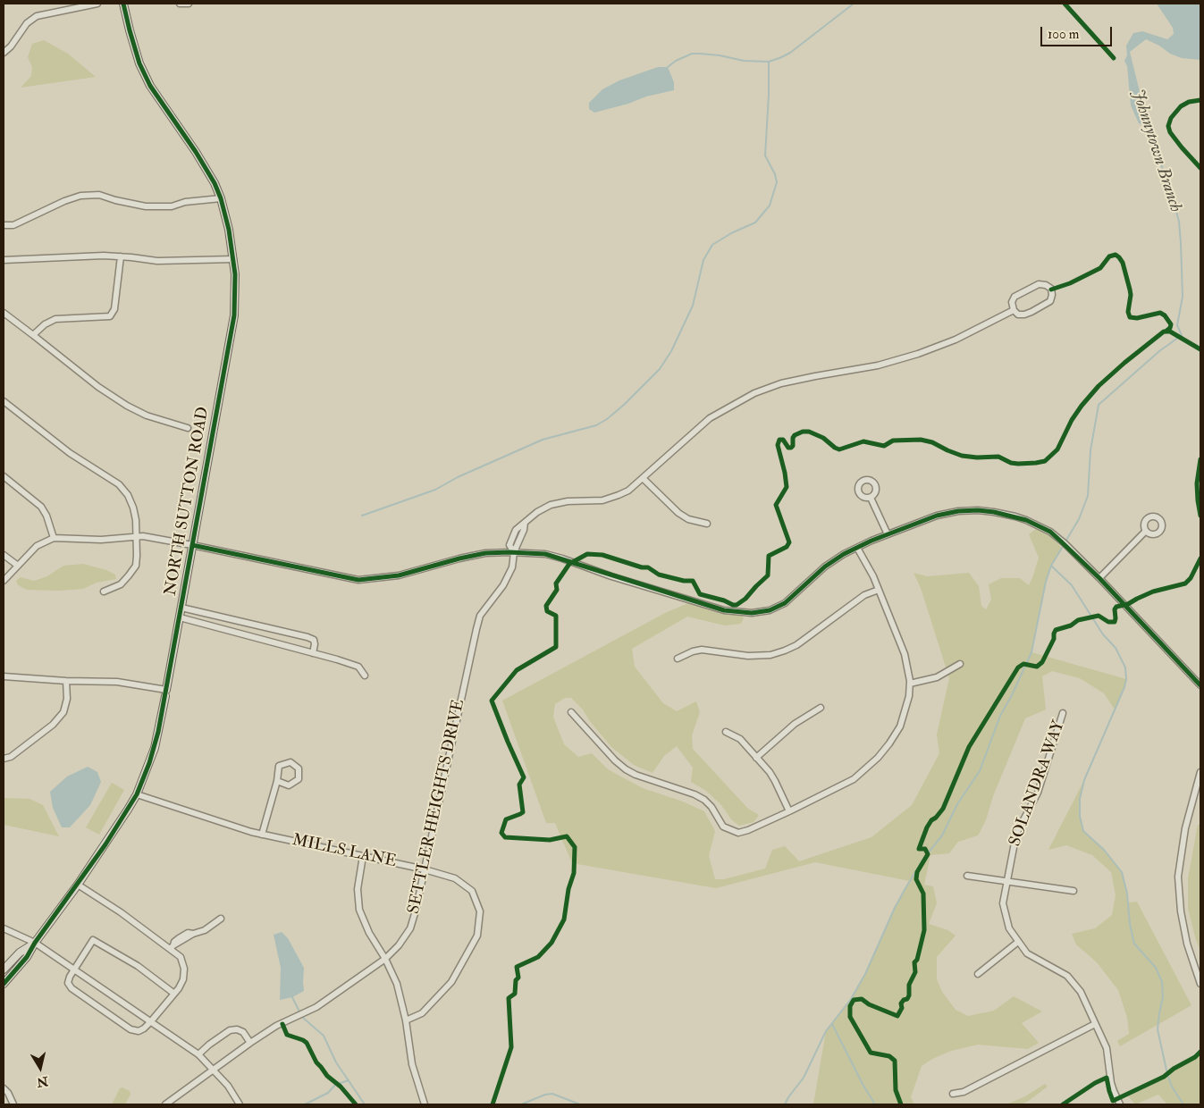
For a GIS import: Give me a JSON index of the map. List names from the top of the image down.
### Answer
{
  "streets": {
    "main road": ["NORTH SUTTON ROAD"],
    "street": ["SOLANDRA WAY", "SETTLER HEIGHTS DRIVE", "MILLS LANE"]
  },
  "crossings": [
    ["NORTH SUTTON ROAD", "MILLS LANE"],
    ["SETTLER HEIGHTS DRIVE", "MILLS LANE"]
  ],
  "water": ["Johnnytown Branch"],
  "scale_bar": "100 m",
  "north": "bottom"
}
